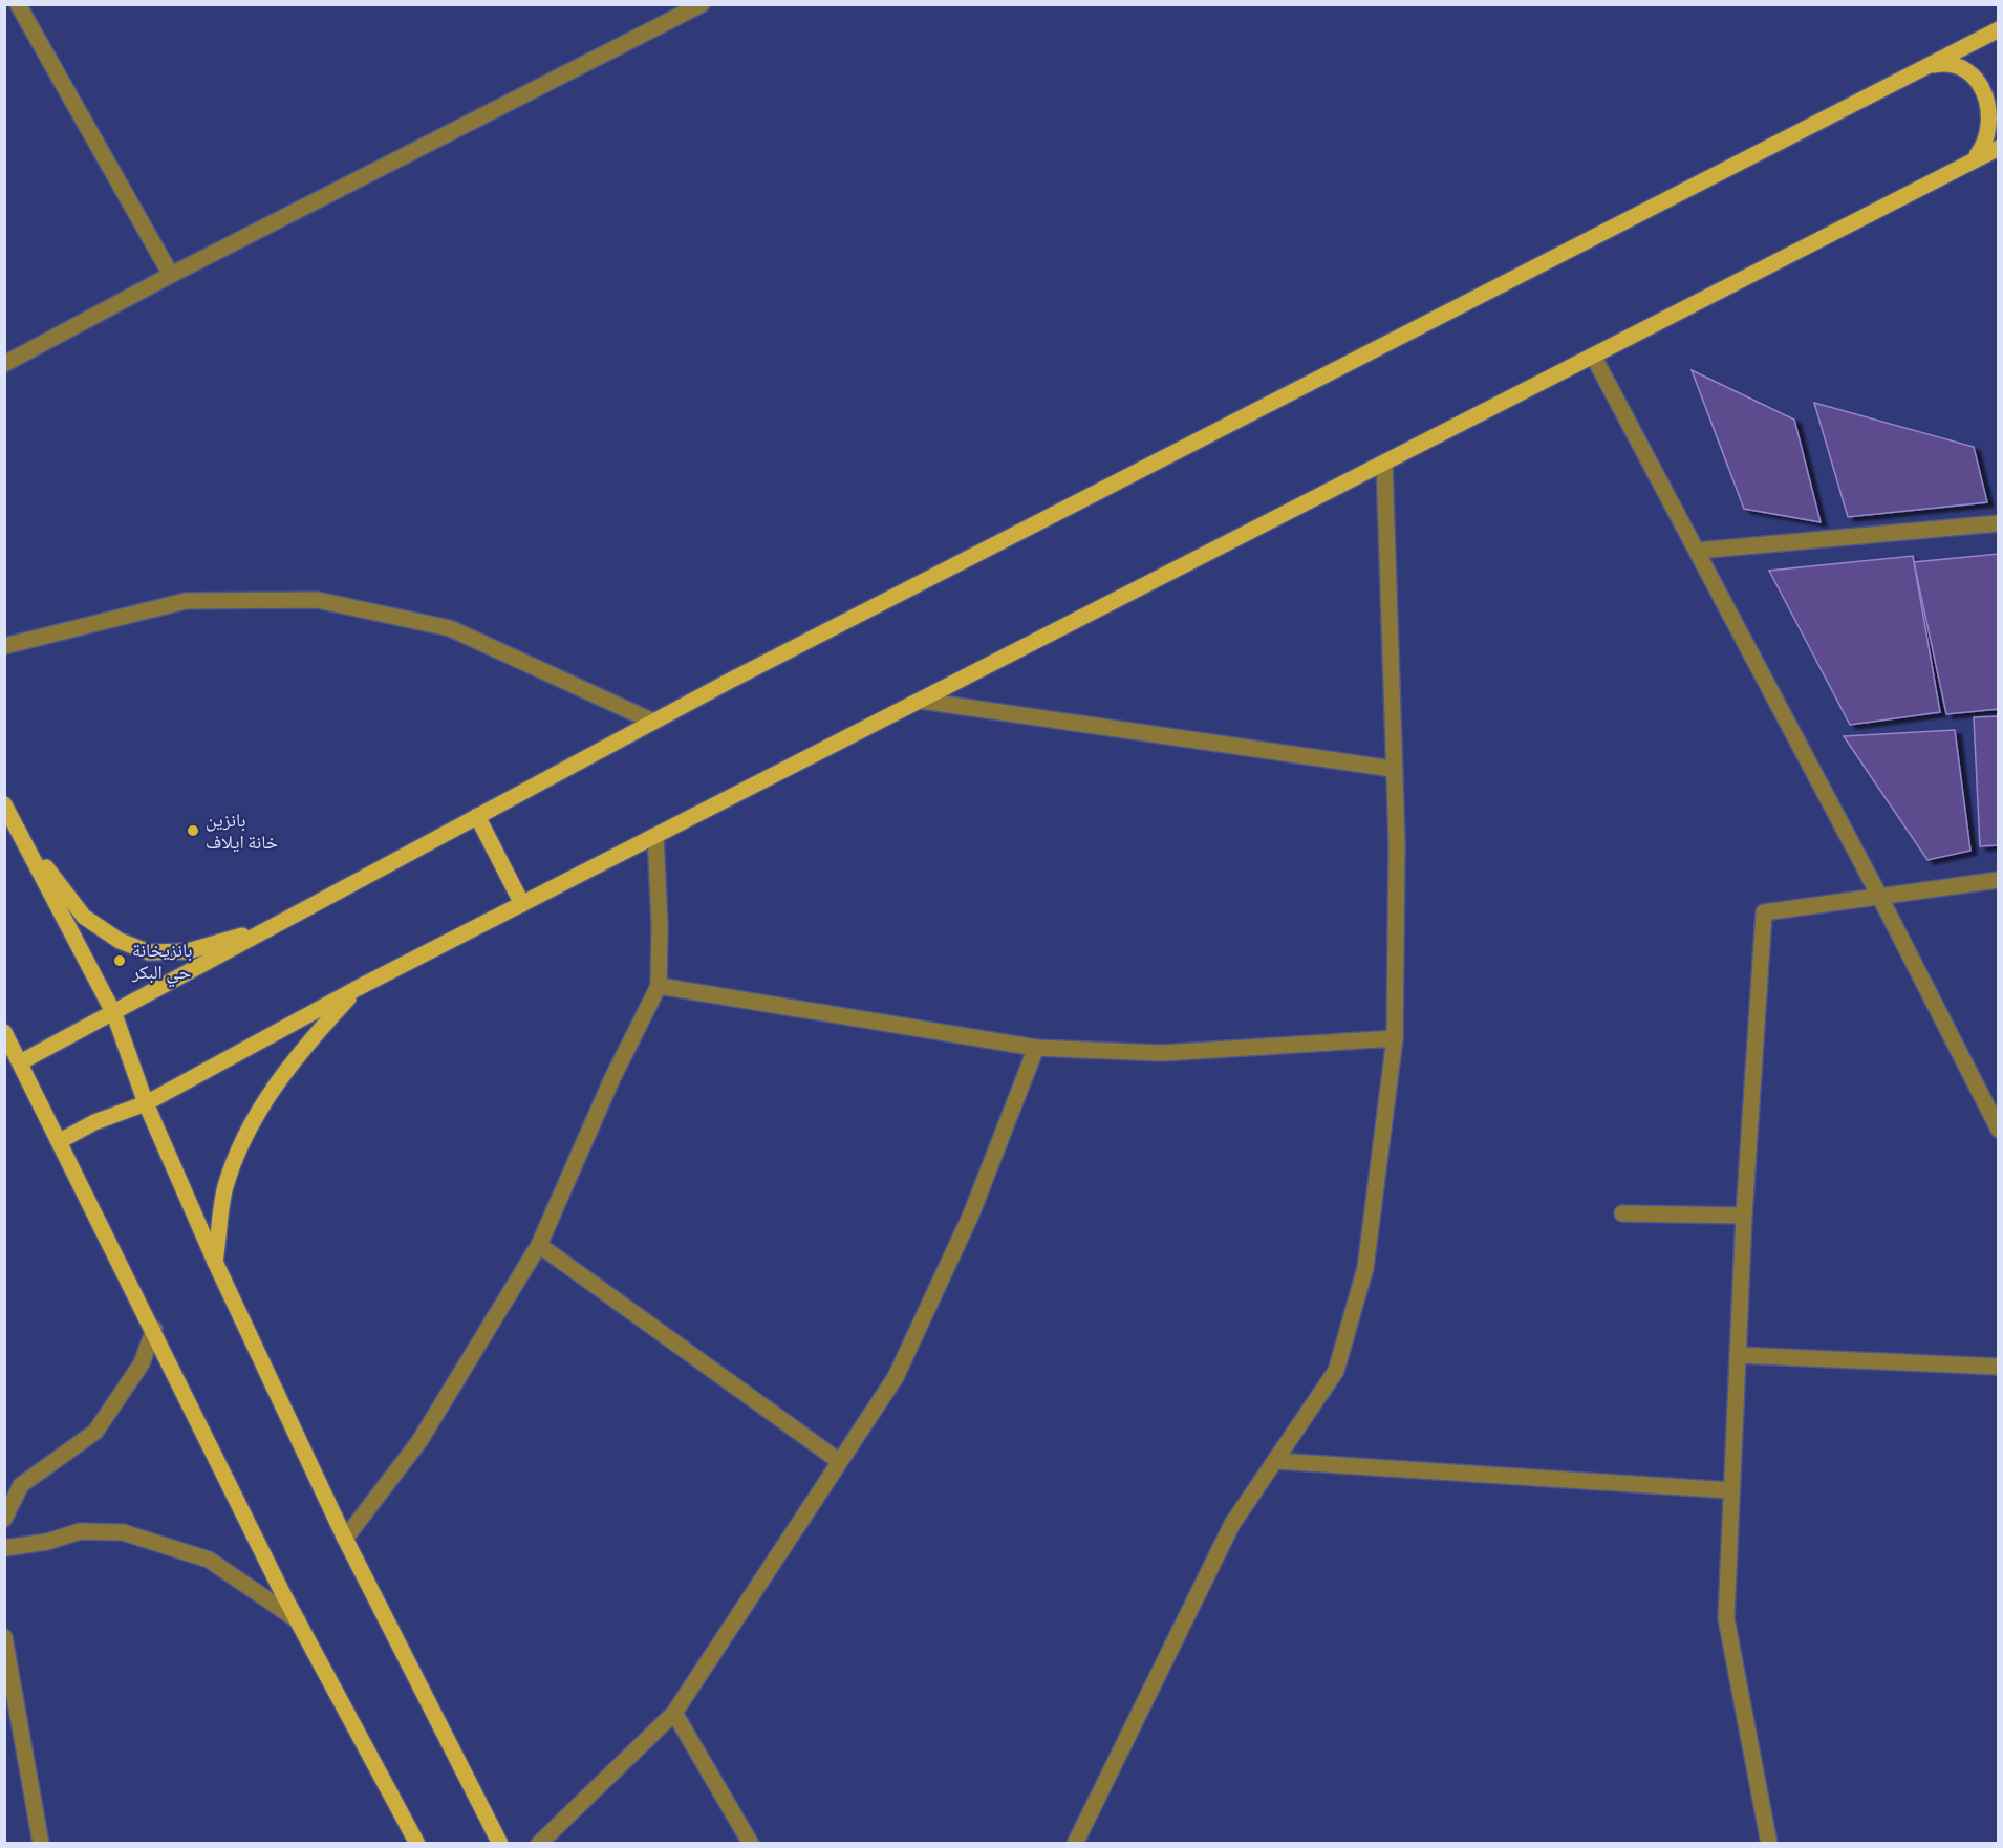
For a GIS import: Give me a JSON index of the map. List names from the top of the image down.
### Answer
{
  "places": ["بانزين خانة ايلاف", "بانزيخانة حي البكر"]
}
